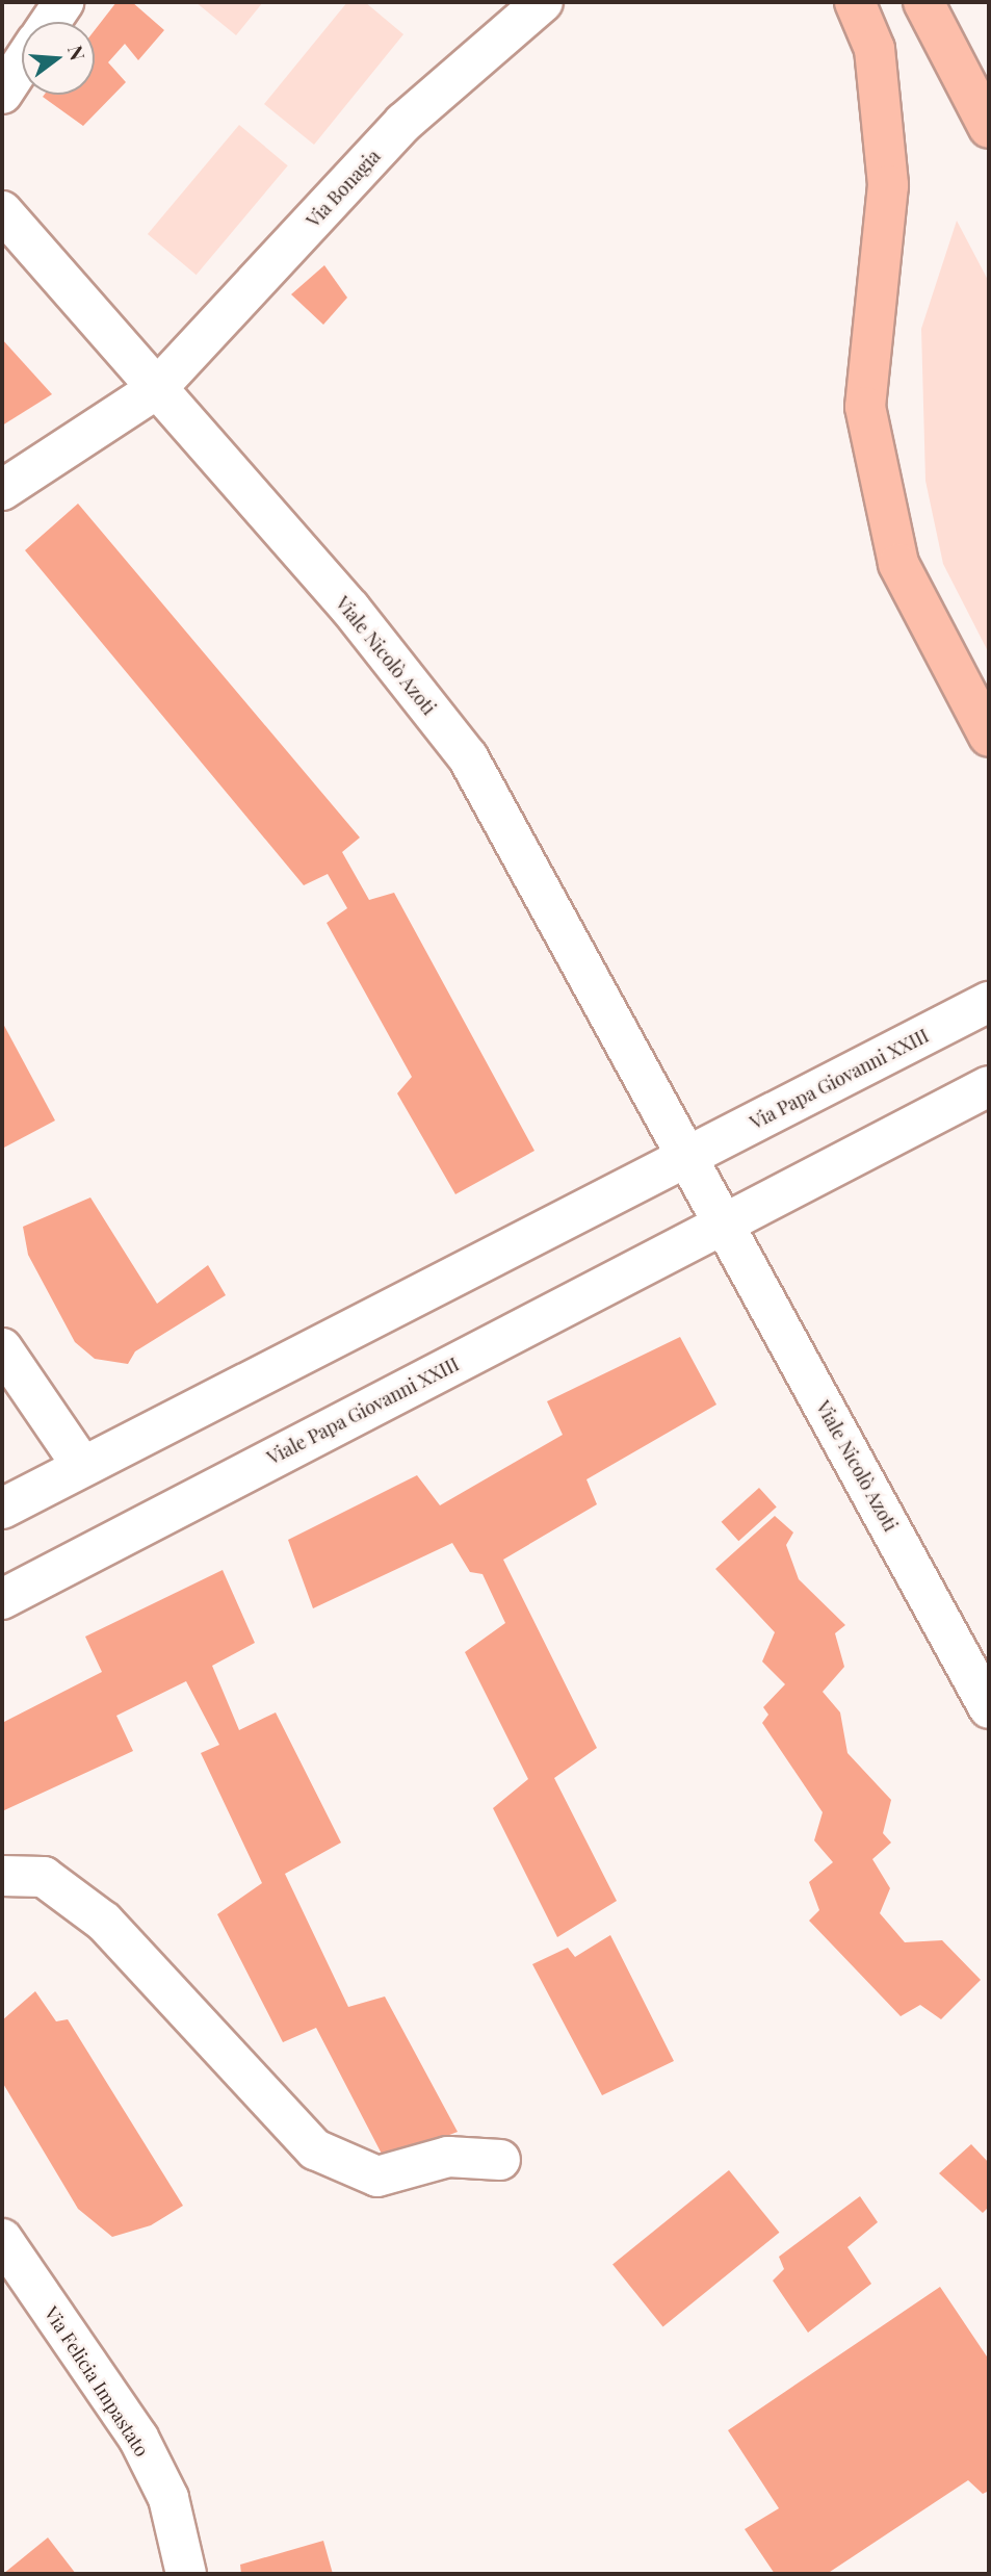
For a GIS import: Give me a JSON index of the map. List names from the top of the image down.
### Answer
{
  "streets": {
    "street": [
      "Via Bonagia",
      "Viale Nicolò Azoti",
      "Via Papa Giovanni XXIII",
      "Viale Papa Giovanni XXIII",
      "Via Felicia Impastato"
    ]
  },
  "crossings": [
    ["Via Bonagia", "Viale Nicolò Azoti"],
    ["Viale Nicolò Azoti", "Via Papa Giovanni XXIII"],
    ["Viale Nicolò Azoti", "Viale Papa Giovanni XXIII"]
  ],
  "north": "right"
}
